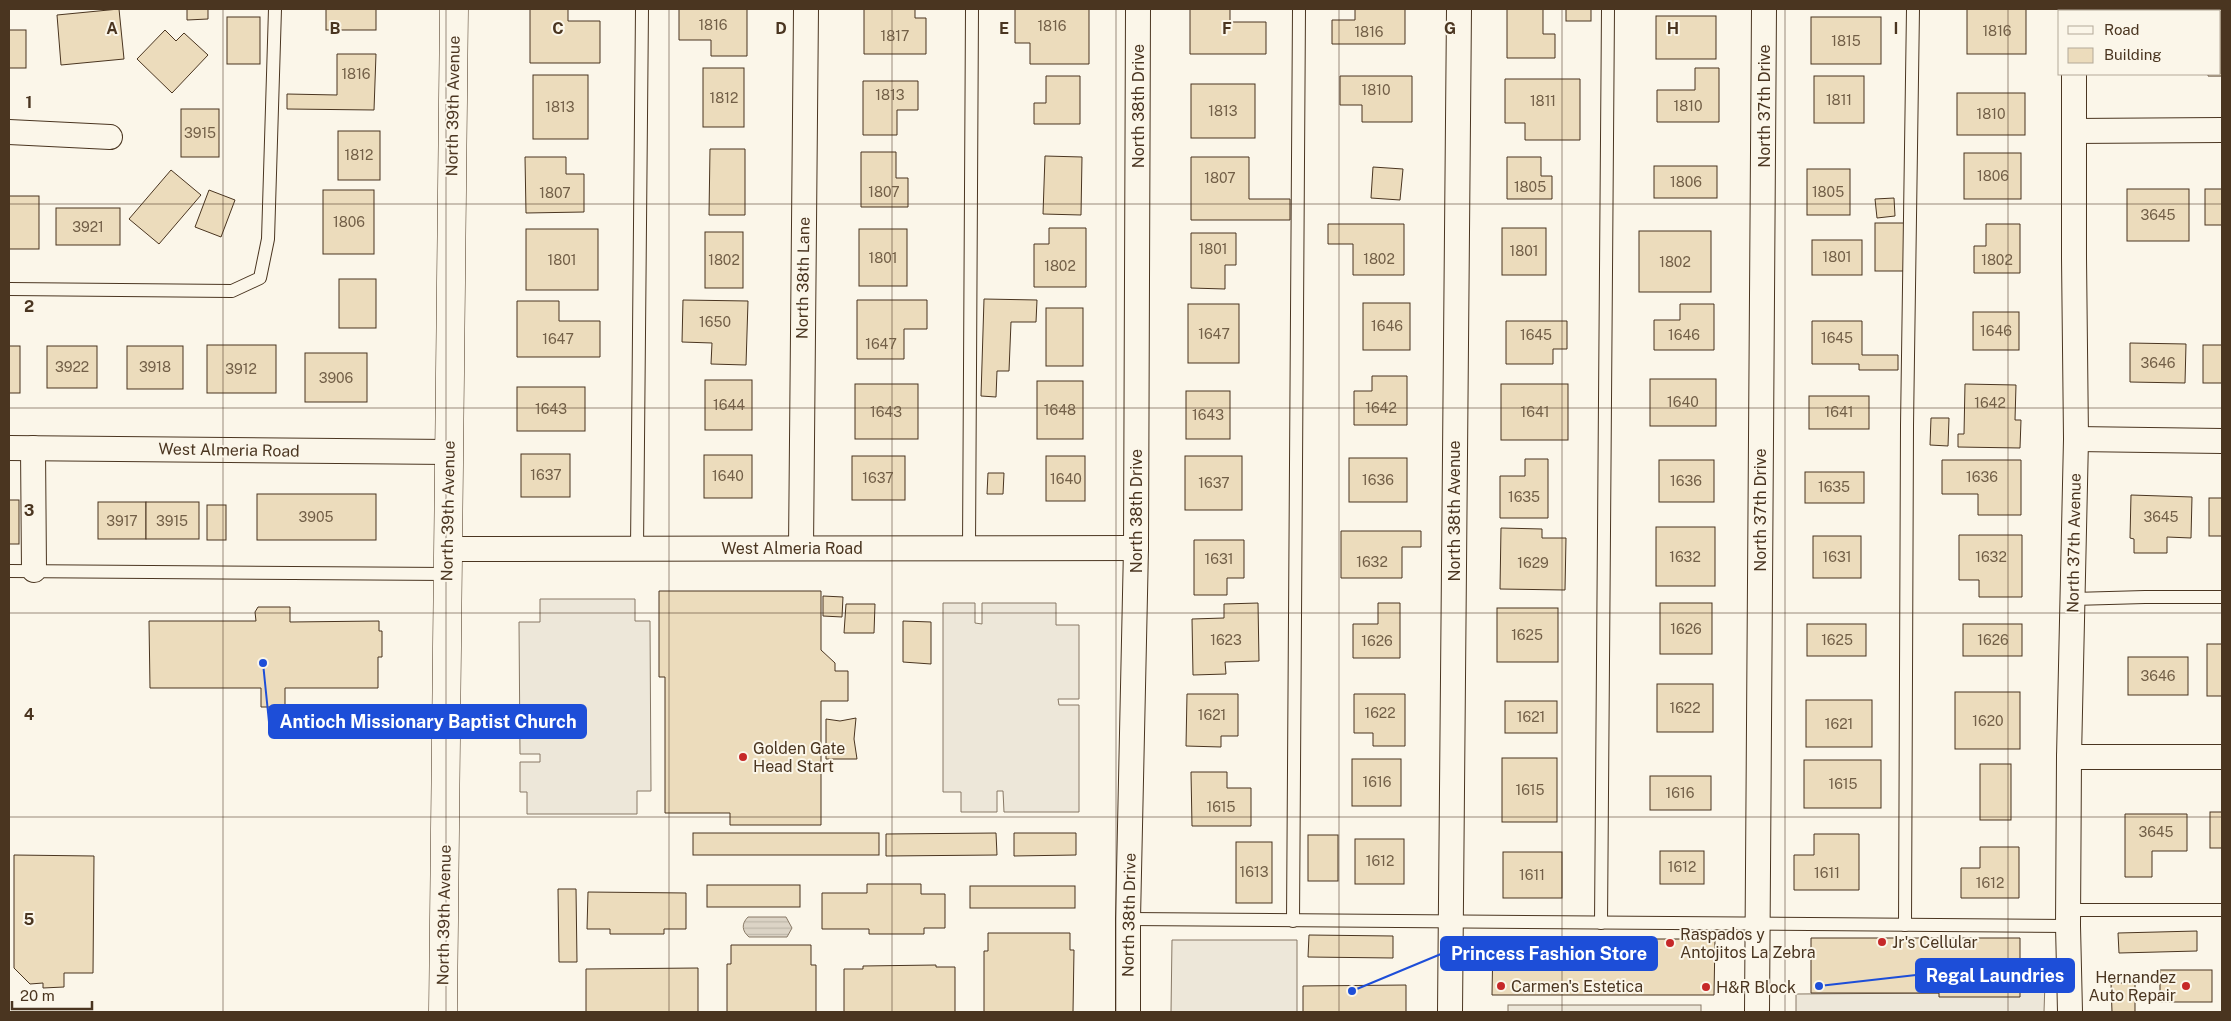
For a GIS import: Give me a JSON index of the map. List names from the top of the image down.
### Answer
{
  "streets": {
    "street": [
      "North 39th Avenue",
      "North 38th Drive",
      "North 37th Drive",
      "North 38th Lane",
      "West Almeria Road",
      "North 38th Avenue",
      "North 37th Avenue"
    ]
  },
  "crossings": [
    ["North 39th Avenue", "West Almeria Road"],
    ["North 38th Drive", "West Almeria Road"],
    ["North 38th Lane", "West Almeria Road"]
  ],
  "places": [
    "Antioch Missionary Baptist Church",
    "Golden Gate Head Start",
    "Jr's Cellular",
    "Raspados y Antojitos La Zebra",
    "Carmen's Estetica",
    "Regal Laundries",
    "Hernandez Auto Repair",
    "H&R Block",
    "Princess Fashion Store"
  ],
  "house_numbers": [
    "1816",
    "1816",
    "1816",
    "1816",
    "1817",
    "1815",
    "1816",
    "1810",
    "1813",
    "1812",
    "1811",
    "1811",
    "1810",
    "1813",
    "1813",
    "1810",
    "3915",
    "1812",
    "1806",
    "1807",
    "1806",
    "1805",
    "1807",
    "1805",
    "1807",
    "3645",
    "1806",
    "3921",
    "1801",
    "1801",
    "1801",
    "1801",
    "1802",
    "1801",
    "1802",
    "1802",
    "1802",
    "1802",
    "1650",
    "1646",
    "1646",
    "1647",
    "1645",
    "1646",
    "1645",
    "1647",
    "1647",
    "3646",
    "3922",
    "3918",
    "3912",
    "3906",
    "1640",
    "1642",
    "1644",
    "1642",
    "1643",
    "1648",
    "1643",
    "1641",
    "1641",
    "1643",
    "1637",
    "1640",
    "1636",
    "1637",
    "1640",
    "1636",
    "1636",
    "1637",
    "1635",
    "1635",
    "3905",
    "3645",
    "3917",
    "3915",
    "1632",
    "1631",
    "1632",
    "1631",
    "1632",
    "1629",
    "1626",
    "1625",
    "1623",
    "1625",
    "1626",
    "1626",
    "3646",
    "1622",
    "1622",
    "1621",
    "1621",
    "1620",
    "1621",
    "1616",
    "1615",
    "1615",
    "1616",
    "1615",
    "3645",
    "1612",
    "1612",
    "1613",
    "1611",
    "1611",
    "1612"
  ],
  "legend": ["Road", "Building"],
  "scale_bar": "20 m",
  "grid": {
    "columns": [
      "A",
      "B",
      "C",
      "D",
      "E",
      "F",
      "G",
      "H",
      "I"
    ],
    "rows": [
      "1",
      "2",
      "3",
      "4",
      "5"
    ]
  }
}
